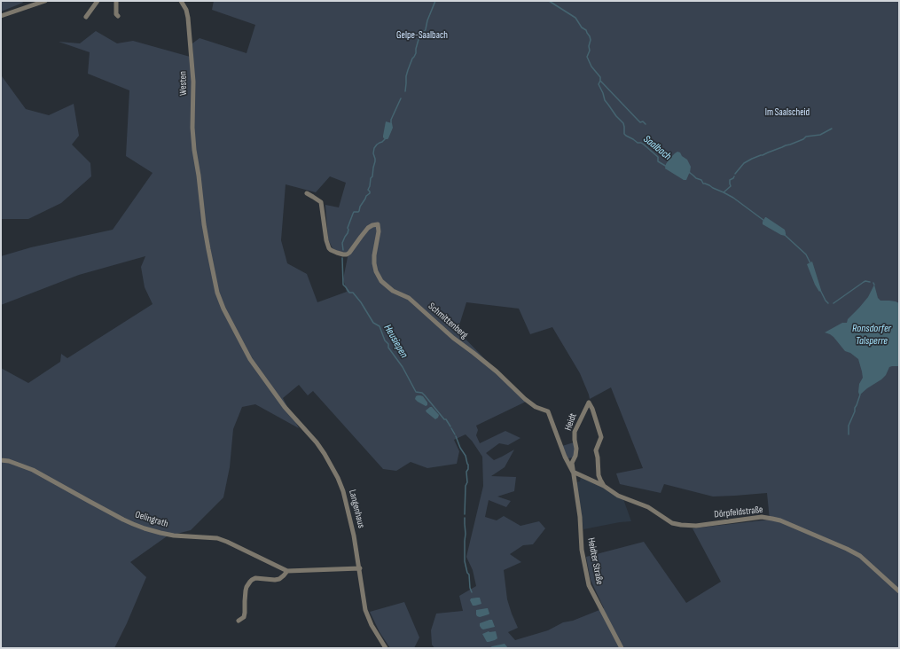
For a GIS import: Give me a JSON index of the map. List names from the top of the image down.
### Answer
{
  "streets": {
    "street": [
      "Westen",
      "Schmittenberg",
      "Heidt",
      "Langenhaus",
      "Dörpfeldstraße",
      "Oelingrath",
      "Heidter Straße"
    ]
  },
  "crossings": [
    ["Westen", "Langenhaus"],
    ["Schmittenberg", "Heidt"],
    ["Heidt", "Dörpfeldstraße"],
    ["Heidt", "Heidter Straße"],
    ["Langenhaus", "Oelingrath"],
    ["Dörpfeldstraße", "Heidter Straße"]
  ],
  "water": ["Saalbach", "Ronsdorfer Talsperre", "Heusiepen"],
  "parks": ["Gelpe-Saalbach", "Im Saalscheid"]
}
